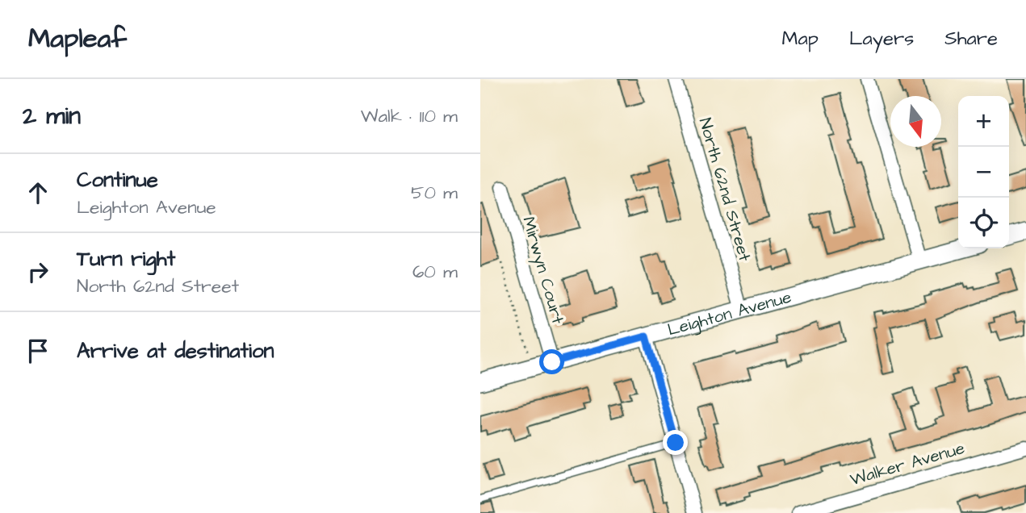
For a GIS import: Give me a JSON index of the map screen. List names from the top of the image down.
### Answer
{
  "streets": {
    "street": [
      "North 62nd Street",
      "Mirwyn Court",
      "Leighton Avenue",
      "Walker Avenue"
    ]
  },
  "crossings": [
    ["North 62nd Street", "Leighton Avenue"],
    ["Mirwyn Court", "Leighton Avenue"]
  ],
  "north": "bottom",
  "page": {
    "header": "Mapleaf",
    "nav": ["Map", "Layers", "Share"],
    "heading": ["2 min", "Walk · 110 m"],
    "map_buttons": ["+", "−"],
    "list": [
      ["Continue", "Leighton Avenue", "50 m"],
      ["Turn right", "North 62nd Street", "60 m"],
      "Arrive at destination"
    ]
  }
}
